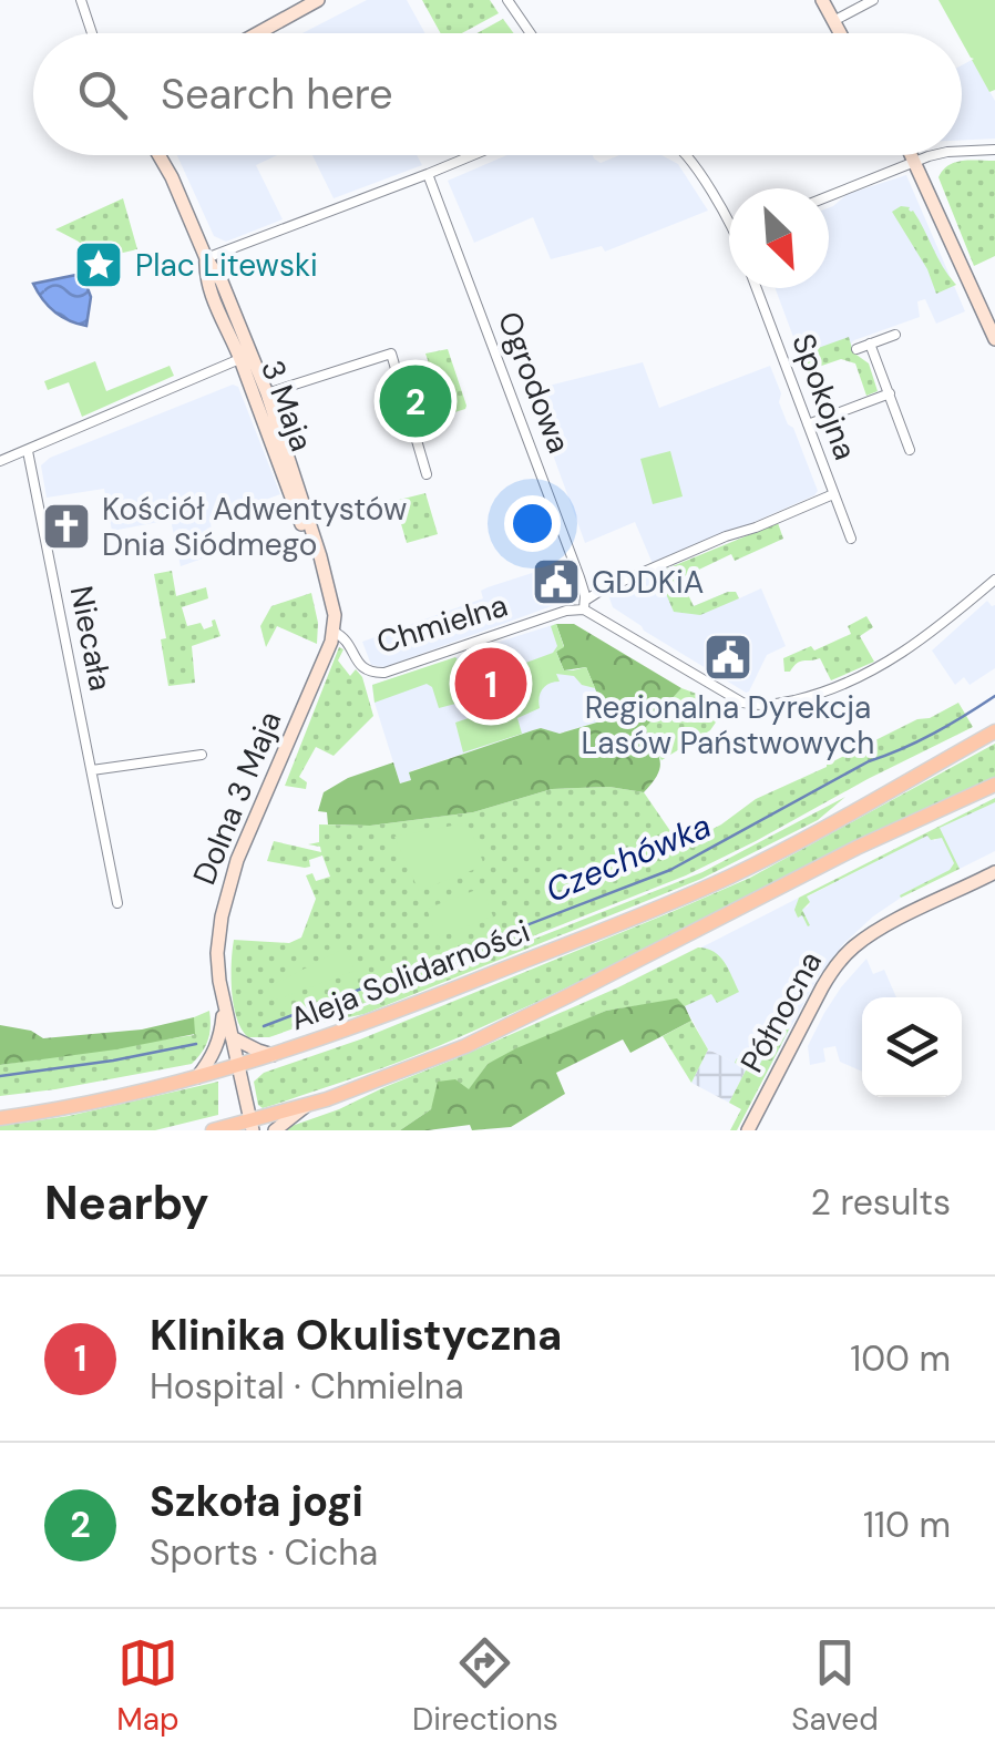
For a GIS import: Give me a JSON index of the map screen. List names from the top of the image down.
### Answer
{
  "streets": {
    "main road": ["Aleja Solidarności"],
    "street": [
      "Ogrodowa",
      "Spokojna",
      "3 Maja",
      "Chmielna",
      "Niecała",
      "Dolna 3 Maja",
      "Północna"
    ]
  },
  "crossings": [
    ["Ogrodowa", "Chmielna"],
    ["Spokojna", "Chmielna"],
    ["3 Maja", "Chmielna"],
    ["3 Maja", "Dolna 3 Maja"],
    ["Chmielna", "Dolna 3 Maja"],
    ["Dolna 3 Maja", "Aleja Solidarności"]
  ],
  "water": ["Czechówka"],
  "places": {
    "place": ["Plac Litewski"],
    "church": ["Kościół Adwentystów Dnia Siódmego"],
    "public building": ["GDDKiA", "Regionalna Dyrekcja Lasów Państwowych"]
  },
  "north": "bottom right",
  "page": {
    "search": "Search here",
    "pins": ["2", "1"],
    "heading": ["Nearby", "2 results"],
    "list": [
      {
        "mark": "1",
        "name": "Klinika Okulistyczna",
        "note": "Hospital · Chmielna",
        "value": "100 m"
      },
      {
        "mark": "2",
        "name": "Szkoła jogi",
        "note": "Sports · Cicha",
        "value": "110 m"
      }
    ],
    "nav": ["Map", "Directions", "Saved"]
  }
}
